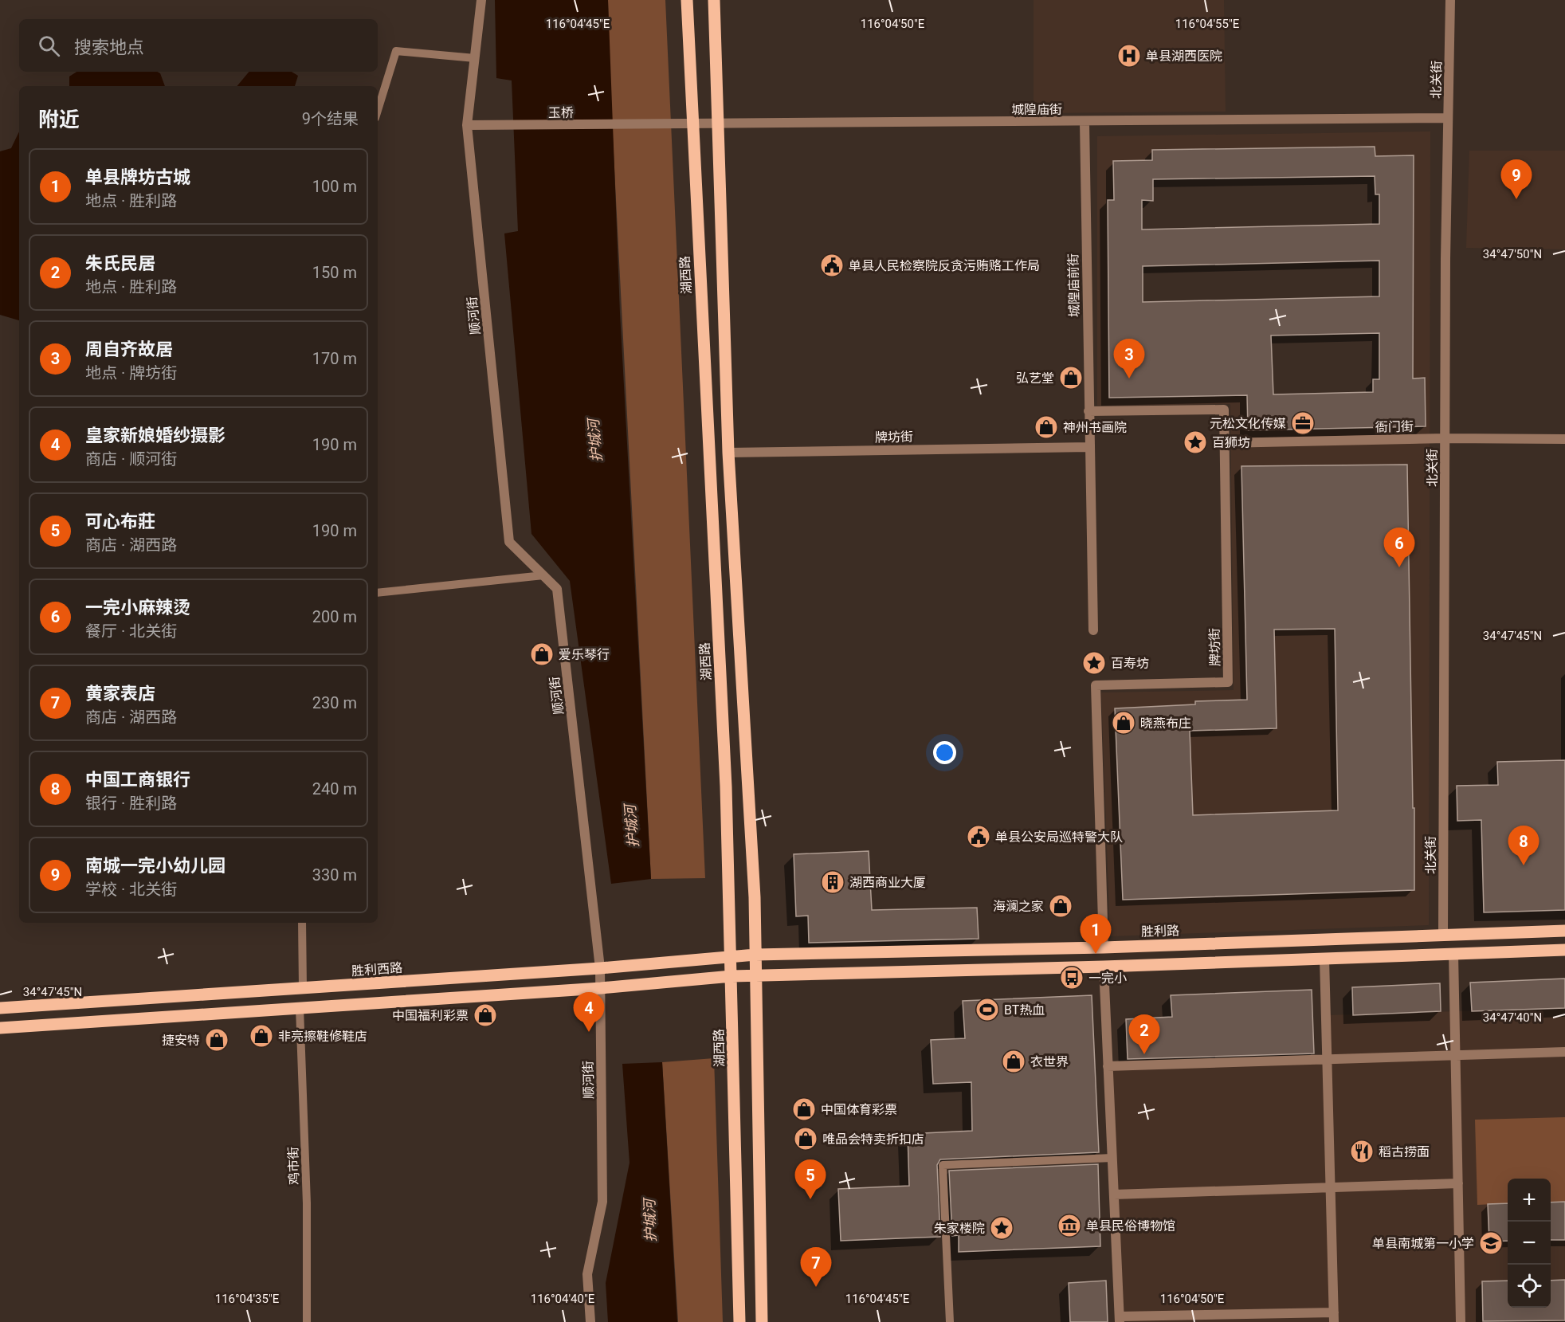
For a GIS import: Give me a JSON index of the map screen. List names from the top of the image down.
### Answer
{
  "streets": {
    "main road": ["湖西路", "胜利路", "胜利西路"],
    "street": [
      "北关街",
      "城隍庙街",
      "玉桥",
      "城隍庙前街",
      "顺河街",
      "衙门街",
      "牌坊街"
    ],
    "lane": ["鸡市街"]
  },
  "crossings": [
    ["北关街", "城隍庙街"],
    ["北关街", "衙门街"],
    ["北关街", "胜利路"],
    ["城隍庙街", "玉桥"],
    ["城隍庙街", "湖西路"],
    ["城隍庙街", "城隍庙前街"],
    ["玉桥", "顺河街"],
    ["湖西路", "胜利西路"],
    ["城隍庙前街", "牌坊街"],
    ["顺河街", "胜利西路"],
    ["衙门街", "牌坊街"],
    ["牌坊街", "胜利路"],
    ["胜利路", "胜利西路"]
  ],
  "water": ["护城河"],
  "places": {
    "hospital": ["单县湖西医院"],
    "public building": ["单县人民检察院反贪污贿赂工作局", "单县公安局巡特警大队"],
    "shop": [
      "弘艺堂",
      "神州书画院",
      "爱乐琴行",
      "晓燕布庄",
      "海澜之家",
      "中国福利彩票",
      "非亮擦鞋修鞋店",
      "捷安特",
      "衣世界",
      "中国体育彩票",
      "唯品会特卖折扣店"
    ],
    "office": ["元松文化传媒"],
    "place": ["百狮坊", "百寿坊", "朱家楼院"],
    "building": ["湖西商业大厦"],
    "bus stop": ["一完小"],
    "sports": ["BT热血"],
    "restaurant": ["稻古捞面"],
    "museum": ["单县民俗博物馆"],
    "school or university": ["单县南城第一小学"]
  },
  "page": {
    "search": "搜索地点",
    "heading": ["附近", "9个结果"],
    "list": [
      {
        "mark": "1",
        "name": "单县牌坊古城",
        "note": "地点 · 胜利路",
        "value": "100 m"
      },
      {
        "mark": "2",
        "name": "朱氏民居",
        "note": "地点 · 胜利路",
        "value": "150 m"
      },
      {
        "mark": "3",
        "name": "周自齐故居",
        "note": "地点 · 牌坊街",
        "value": "170 m"
      },
      {
        "mark": "4",
        "name": "皇家新娘婚纱摄影",
        "note": "商店 · 顺河街",
        "value": "190 m"
      },
      {
        "mark": "5",
        "name": "可心布莊",
        "note": "商店 · 湖西路",
        "value": "190 m"
      },
      {
        "mark": "6",
        "name": "一完小麻辣烫",
        "note": "餐厅 · 北关街",
        "value": "200 m"
      },
      {
        "mark": "7",
        "name": "黄家表店",
        "note": "商店 · 湖西路",
        "value": "230 m"
      },
      {
        "mark": "8",
        "name": "中国工商银行",
        "note": "银行 · 胜利路",
        "value": "240 m"
      },
      {
        "mark": "9",
        "name": "南城一完小幼儿园",
        "note": "学校 · 北关街",
        "value": "330 m"
      }
    ],
    "pins": [
      "9",
      "3",
      "6",
      "8",
      "1",
      "4",
      "2",
      "5",
      "7"
    ],
    "map_buttons": ["+", "−"]
  },
  "coordinates": [
    "116°04'45\"E",
    "116°04'50\"E",
    "116°04'55\"E",
    "34°47'50\"N",
    "34°47'45\"N",
    "34°47'40\"N",
    "116°04'35\"E",
    "116°04'40\"E"
  ]
}
